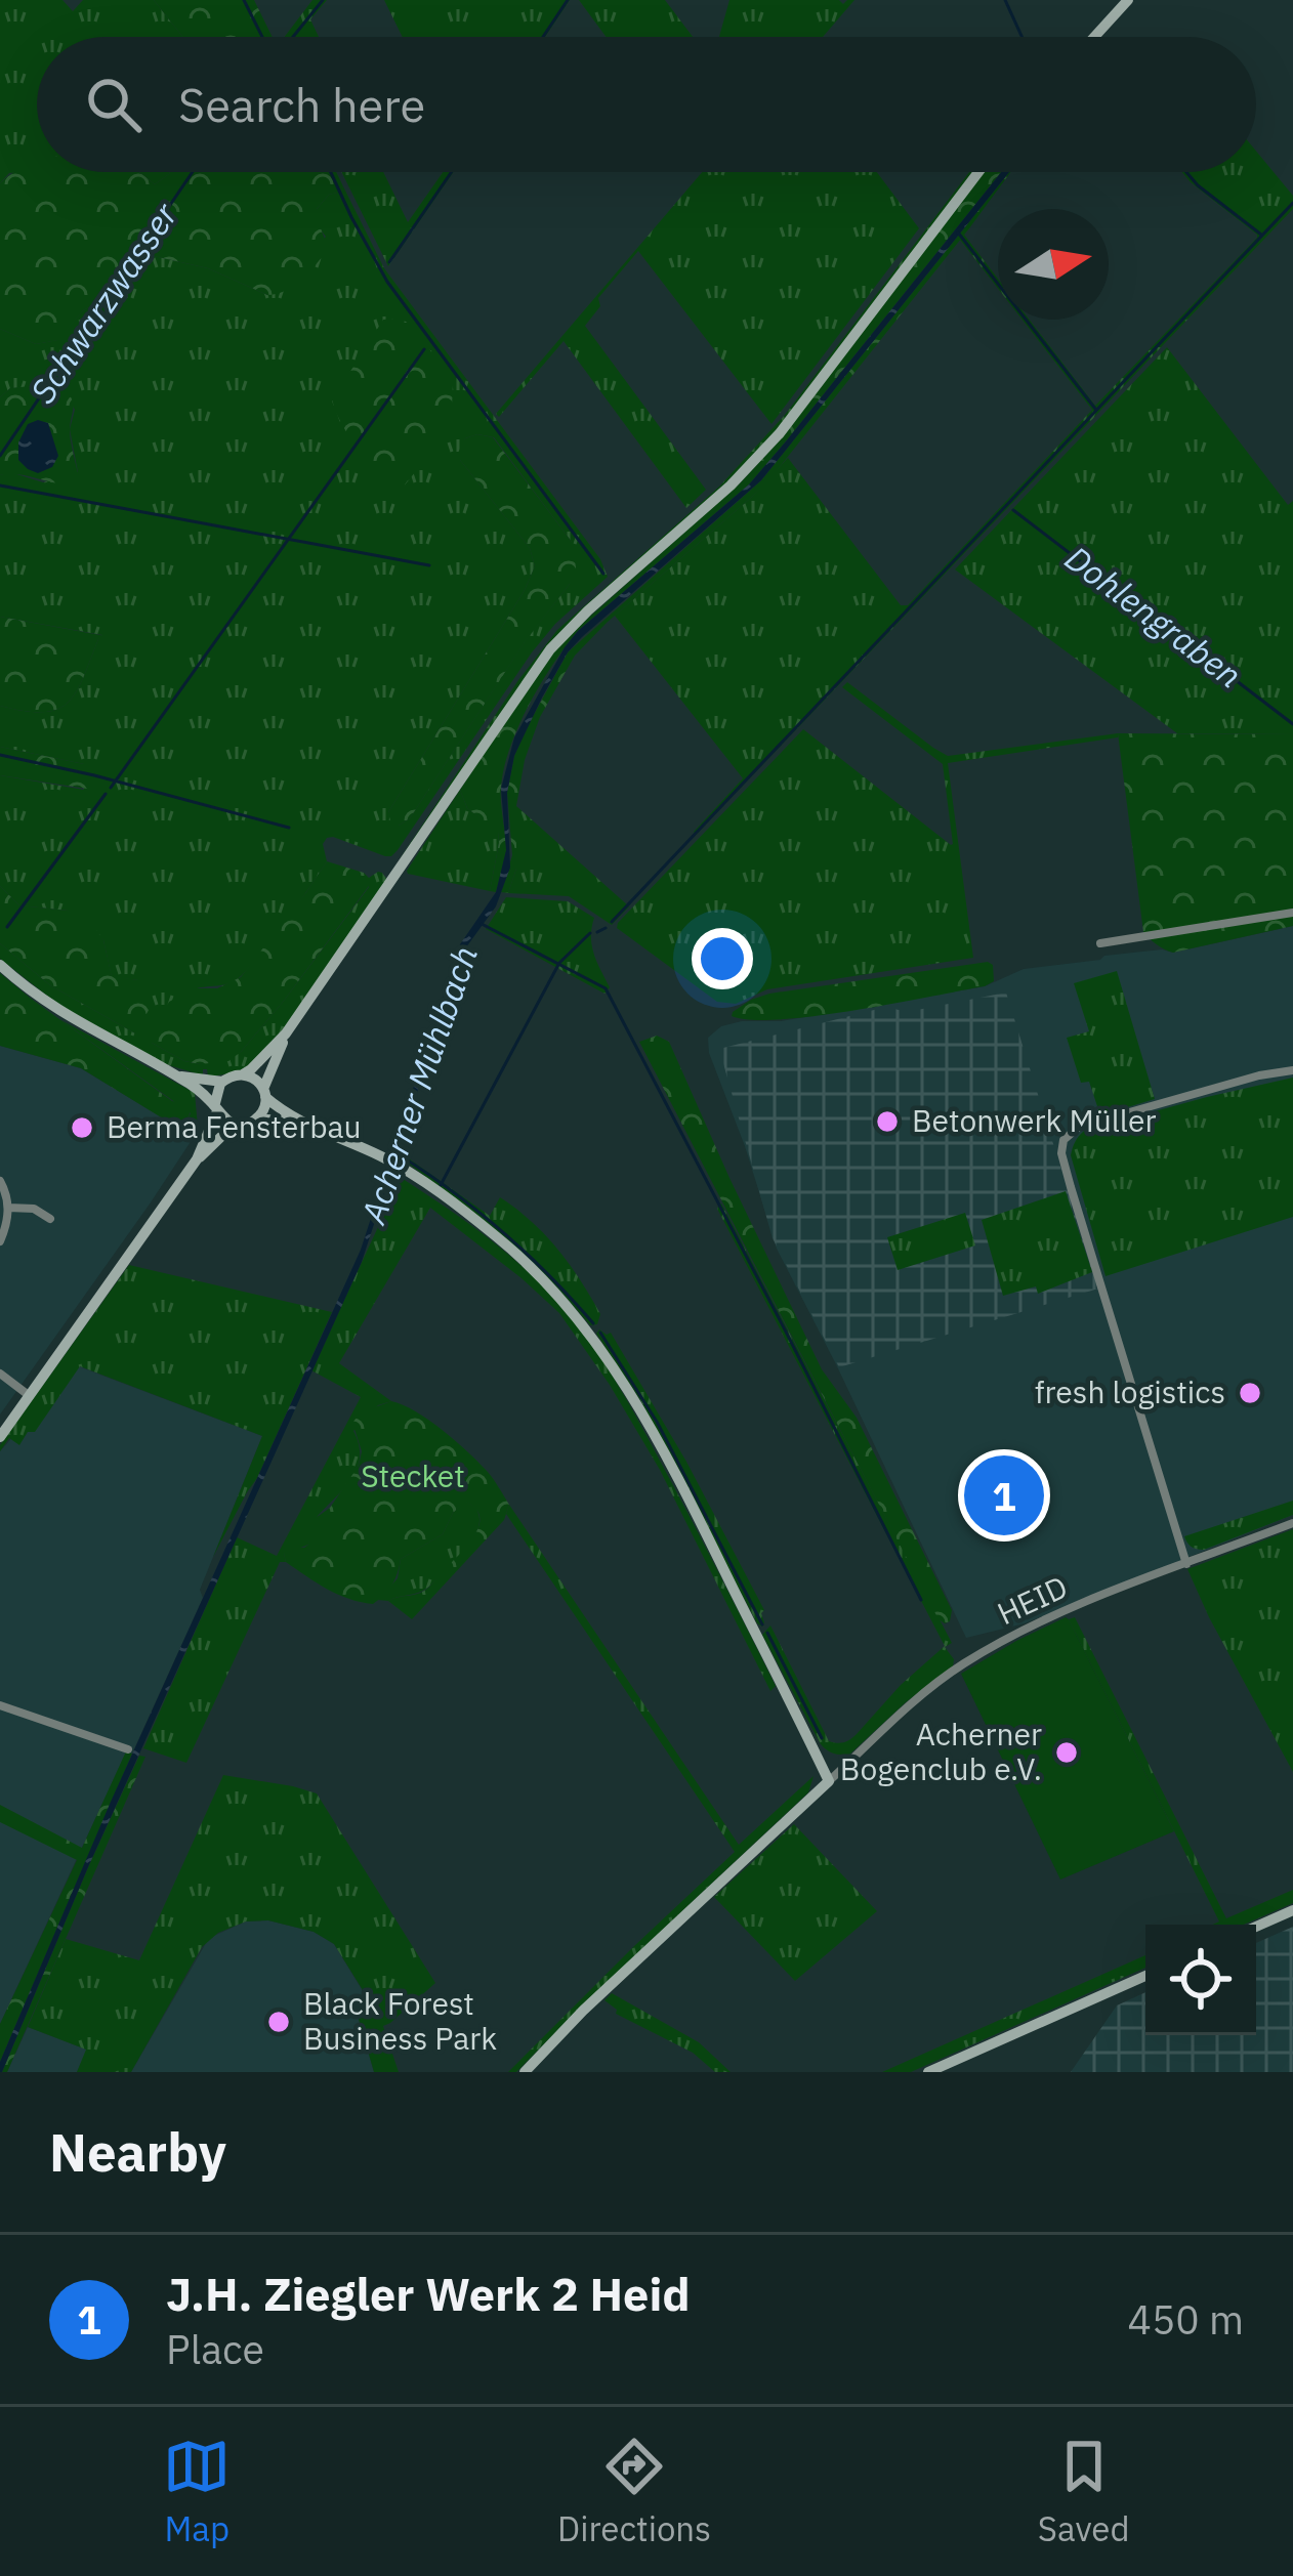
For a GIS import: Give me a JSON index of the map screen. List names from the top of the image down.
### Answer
{
  "streets": {
    "street": ["HEID"]
  },
  "water": ["Schwarzwasser", "Dohlengraben", "Acherner Mühlbach"],
  "parks": ["Stecket"],
  "places": [
    "Betonwerk Müller",
    "Berma Fensterbau",
    "fresh logistics",
    "Acherner Bogenclub e.V.",
    "Black Forest Business Park"
  ],
  "north": "right",
  "page": {
    "search": "Search here",
    "pins": "1",
    "heading": "Nearby",
    "list": [
      {
        "mark": "1",
        "name": "J.H. Ziegler Werk 2 Heid",
        "note": "Place",
        "value": "450 m"
      }
    ],
    "nav": ["Map", "Directions", "Saved"]
  }
}
